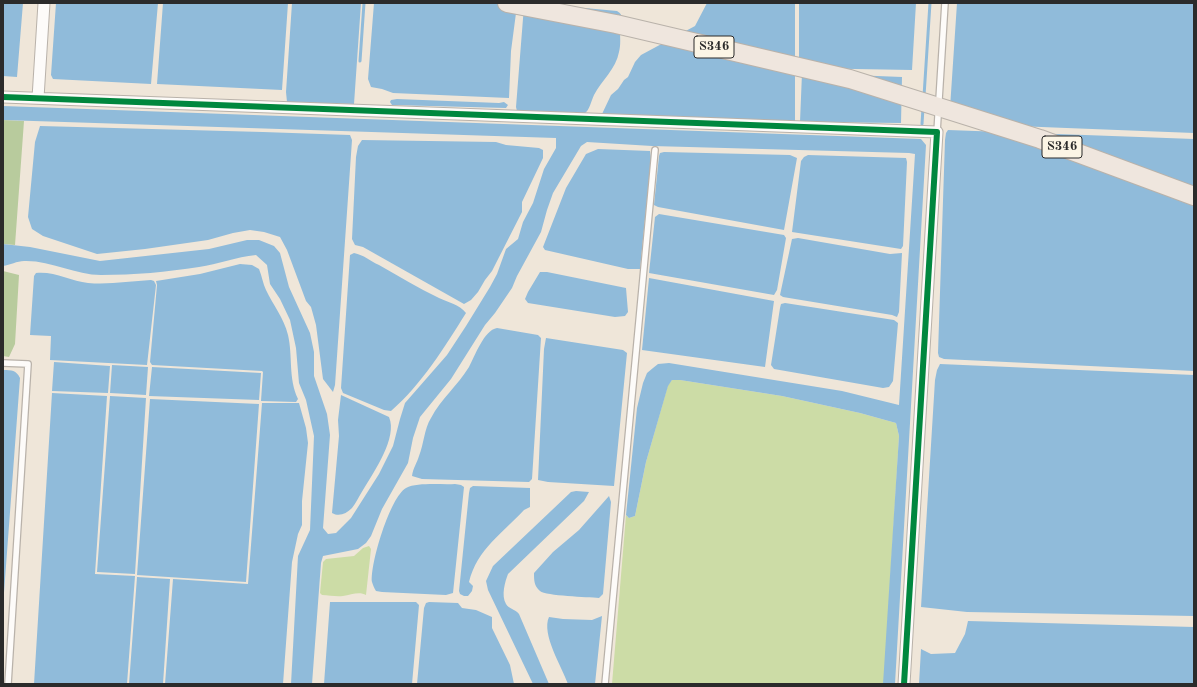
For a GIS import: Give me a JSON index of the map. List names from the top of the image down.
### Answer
{
  "streets": {
    "main road": ["S346"]
  }
}
